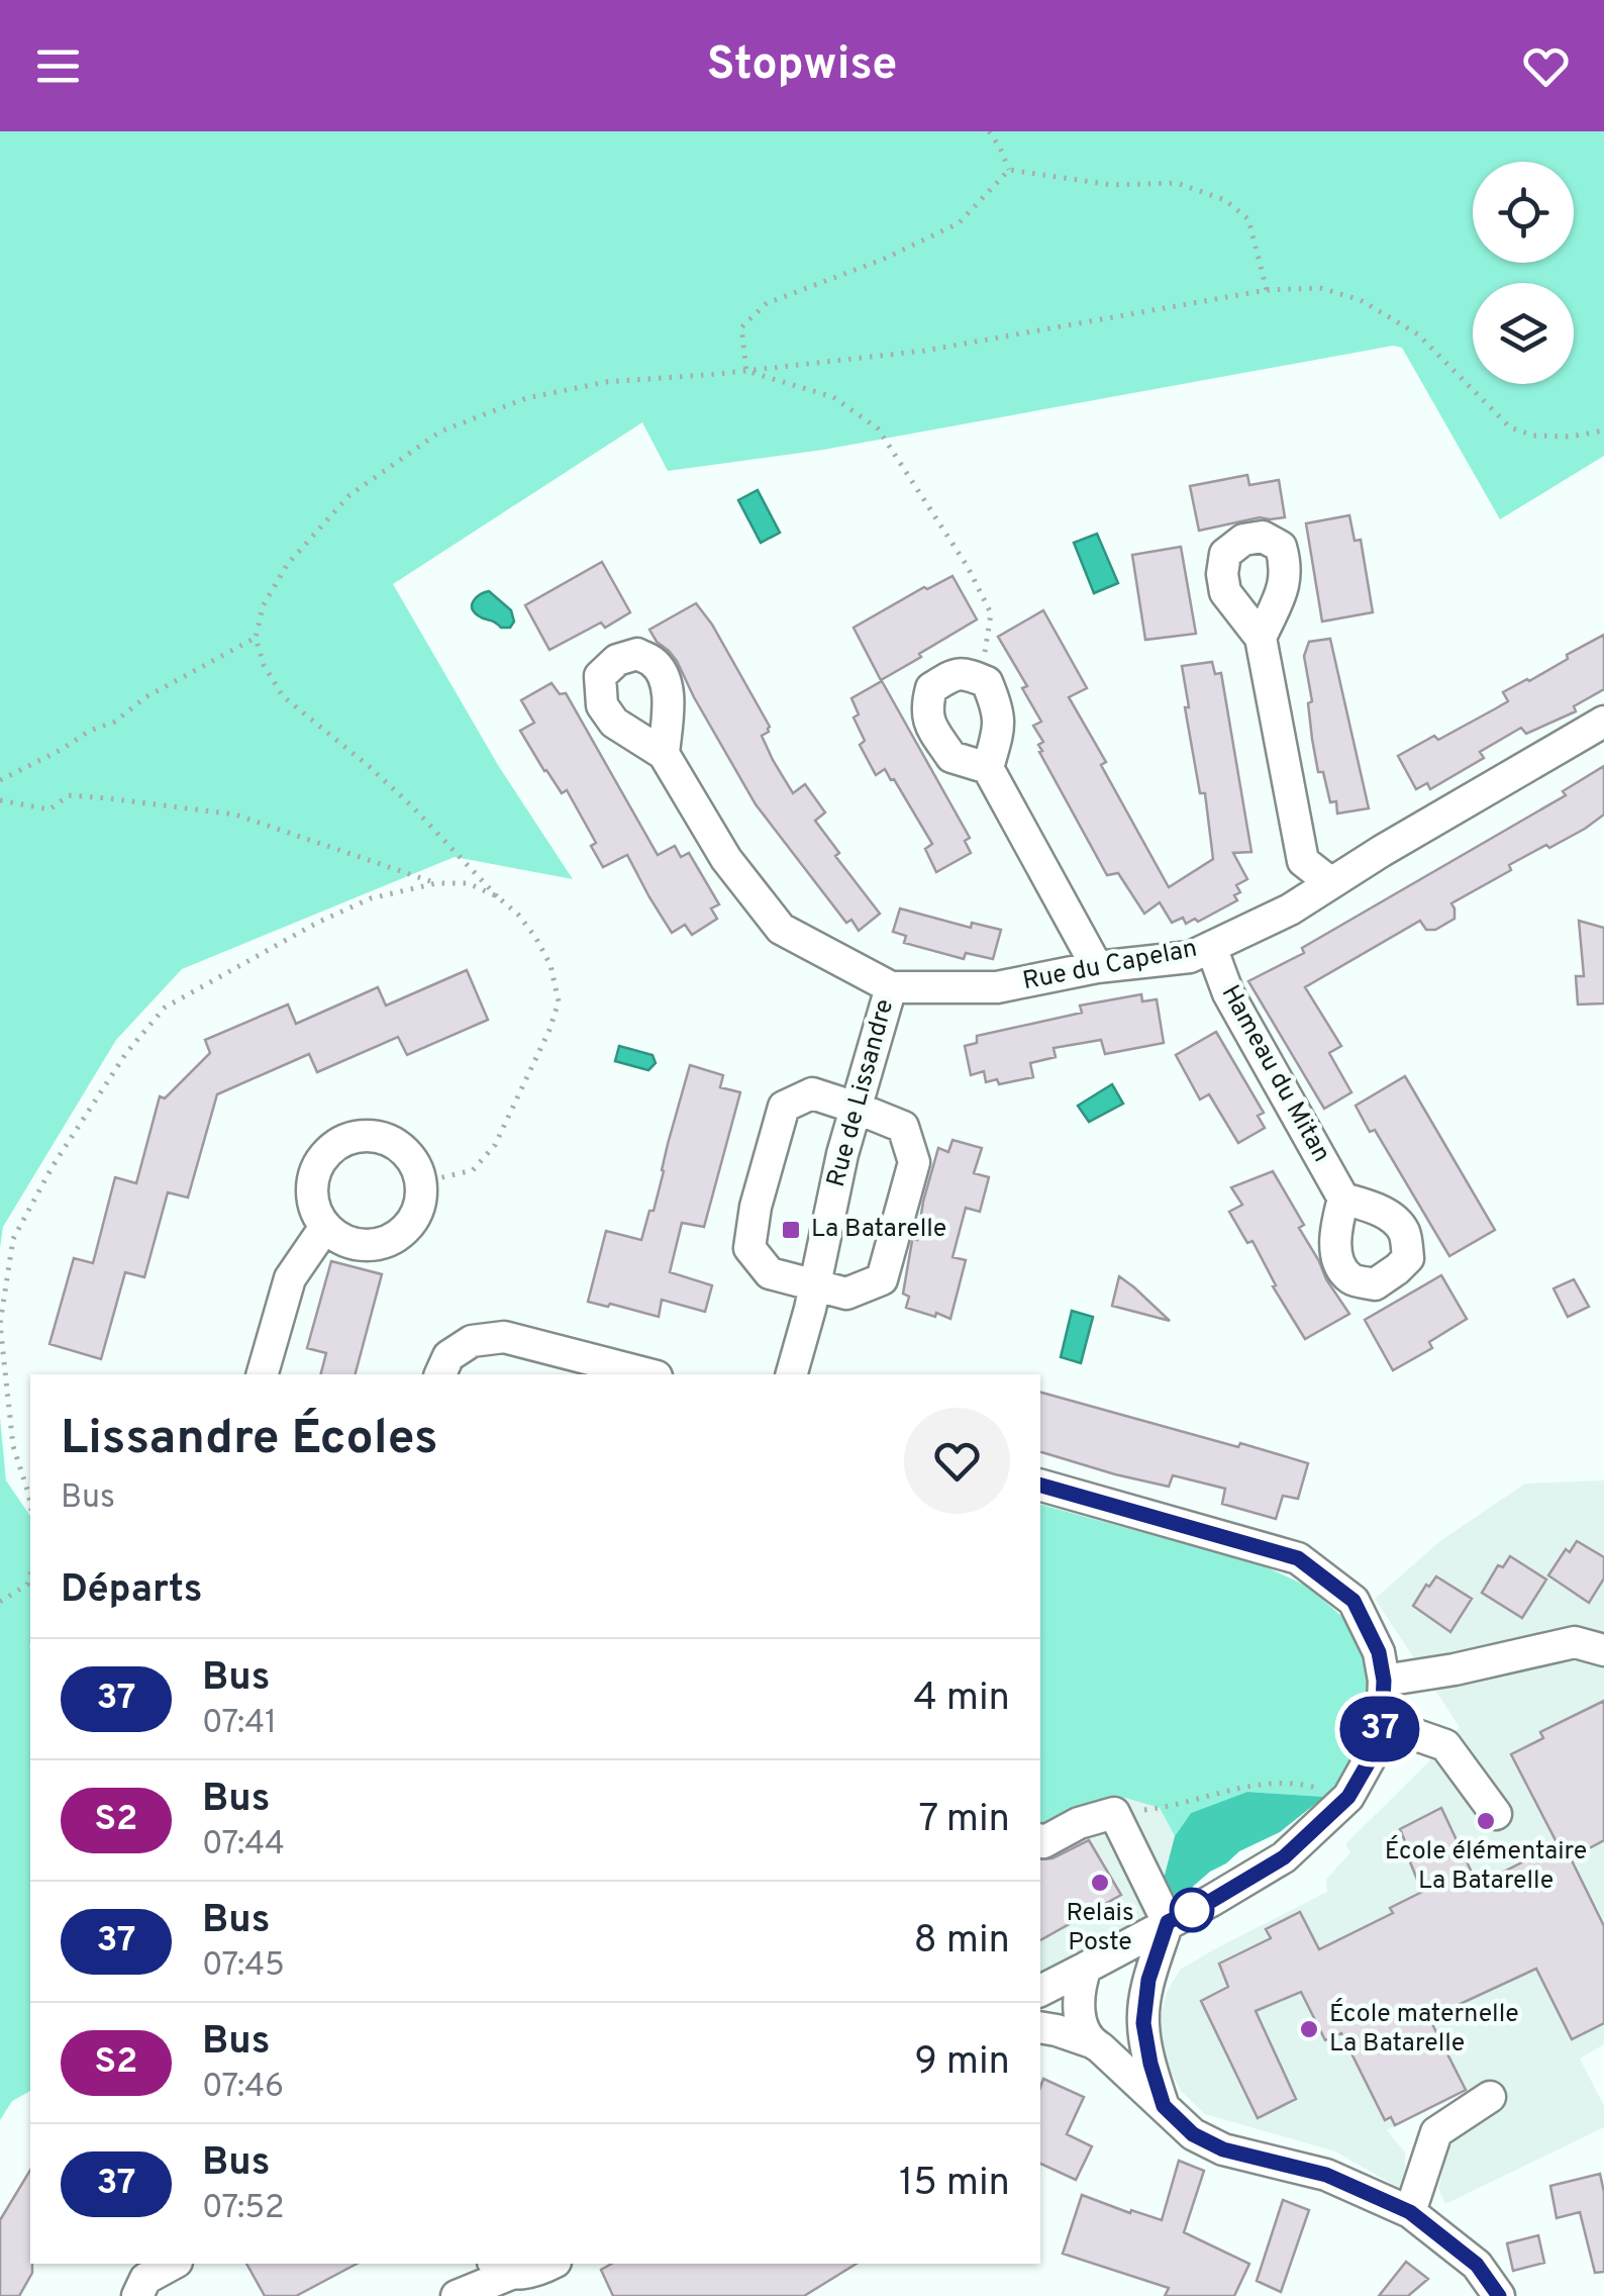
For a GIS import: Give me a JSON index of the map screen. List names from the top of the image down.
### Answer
{
  "streets": {
    "street": ["Rue du Capelan", "Hameau du Mitan", "Rue de Lissandre"]
  },
  "crossings": [
    ["Rue du Capelan", "Hameau du Mitan"],
    ["Rue du Capelan", "Rue de Lissandre"]
  ],
  "places": {
    "transit": ["La Batarelle"],
    "other": ["École élémentaire La Batarelle", "Relais Poste", "École maternelle La Batarelle"]
  },
  "lines": ["bus line 37"],
  "page": {
    "header": "Stopwise",
    "on_map": "37",
    "heading": [
      ["Lissandre Écoles", "Bus"],
      "Départs"
    ],
    "list": [
      {
        "mark": "37",
        "name": "Bus",
        "note": "07:41",
        "value": "4 min"
      },
      {
        "mark": "S2",
        "name": "Bus",
        "note": "07:44",
        "value": "7 min"
      },
      {
        "mark": "37",
        "name": "Bus",
        "note": "07:45",
        "value": "8 min"
      },
      {
        "mark": "S2",
        "name": "Bus",
        "note": "07:46",
        "value": "9 min"
      },
      {
        "mark": "37",
        "name": "Bus",
        "note": "07:52",
        "value": "15 min"
      }
    ]
  }
}
